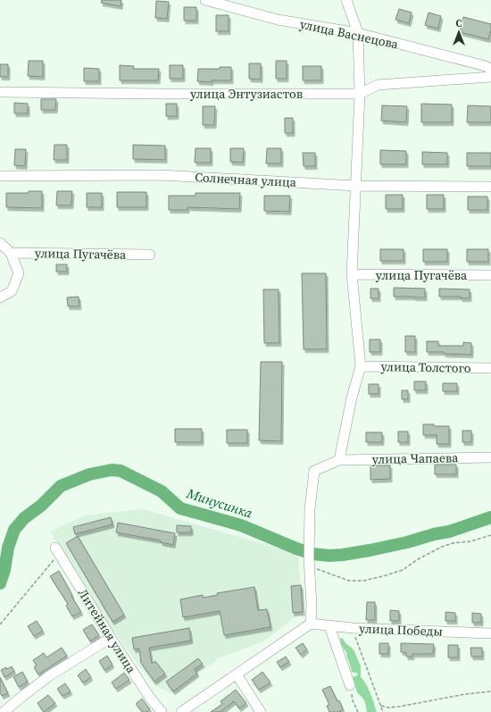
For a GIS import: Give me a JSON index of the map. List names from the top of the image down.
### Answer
{
  "streets": {
    "street": [
      "улица Васнецова",
      "улица Энтузиастов",
      "Солнечная улица",
      "улица Пугачёва",
      "улица Толстого",
      "улица Чапаева",
      "улица Победы",
      "Литейная улица"
    ]
  },
  "water": ["Минусинка"],
  "north": "top"
}
